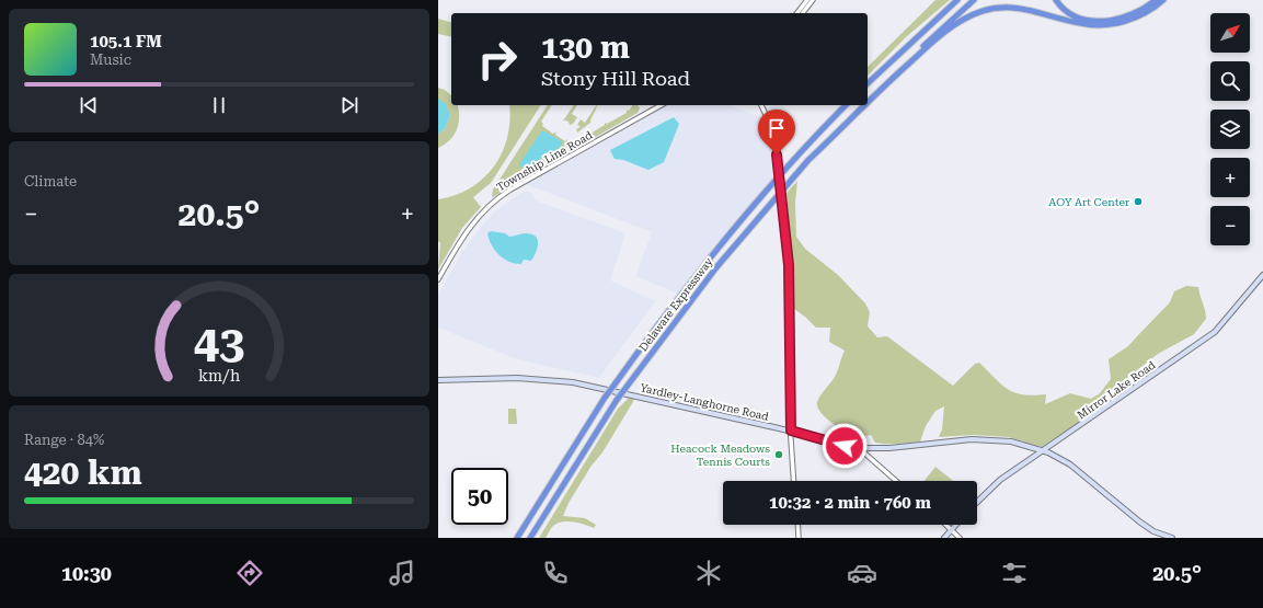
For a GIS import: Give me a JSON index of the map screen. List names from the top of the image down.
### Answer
{
  "streets": {
    "highway": ["Delaware Expressway"],
    "main road": ["Mirror Lake Road", "Yardley-Langhorne Road"],
    "street": ["Township Line Road"]
  },
  "crossings": [
    ["Mirror Lake Road", "Yardley-Langhorne Road"]
  ],
  "places": ["AOY Art Center", "Heacock Meadows Tennis Courts"],
  "north": "top right",
  "page": {
    "map_buttons": ["+", "−"],
    "turn": ["130 m", "Stony Hill Road"],
    "song": ["105.1 FM", "Music"],
    "tile": [
      "Climate",
      ["Range · 84%", "420 km"]
    ],
    "heat": ["−", "20.5°", "+"],
    "limit": "50",
    "trip": "10:32 · 2 min · 760 m",
    "tabs": ["10:30", "20.5°"],
    "gauge": ["43", "km/h"]
  }
}
